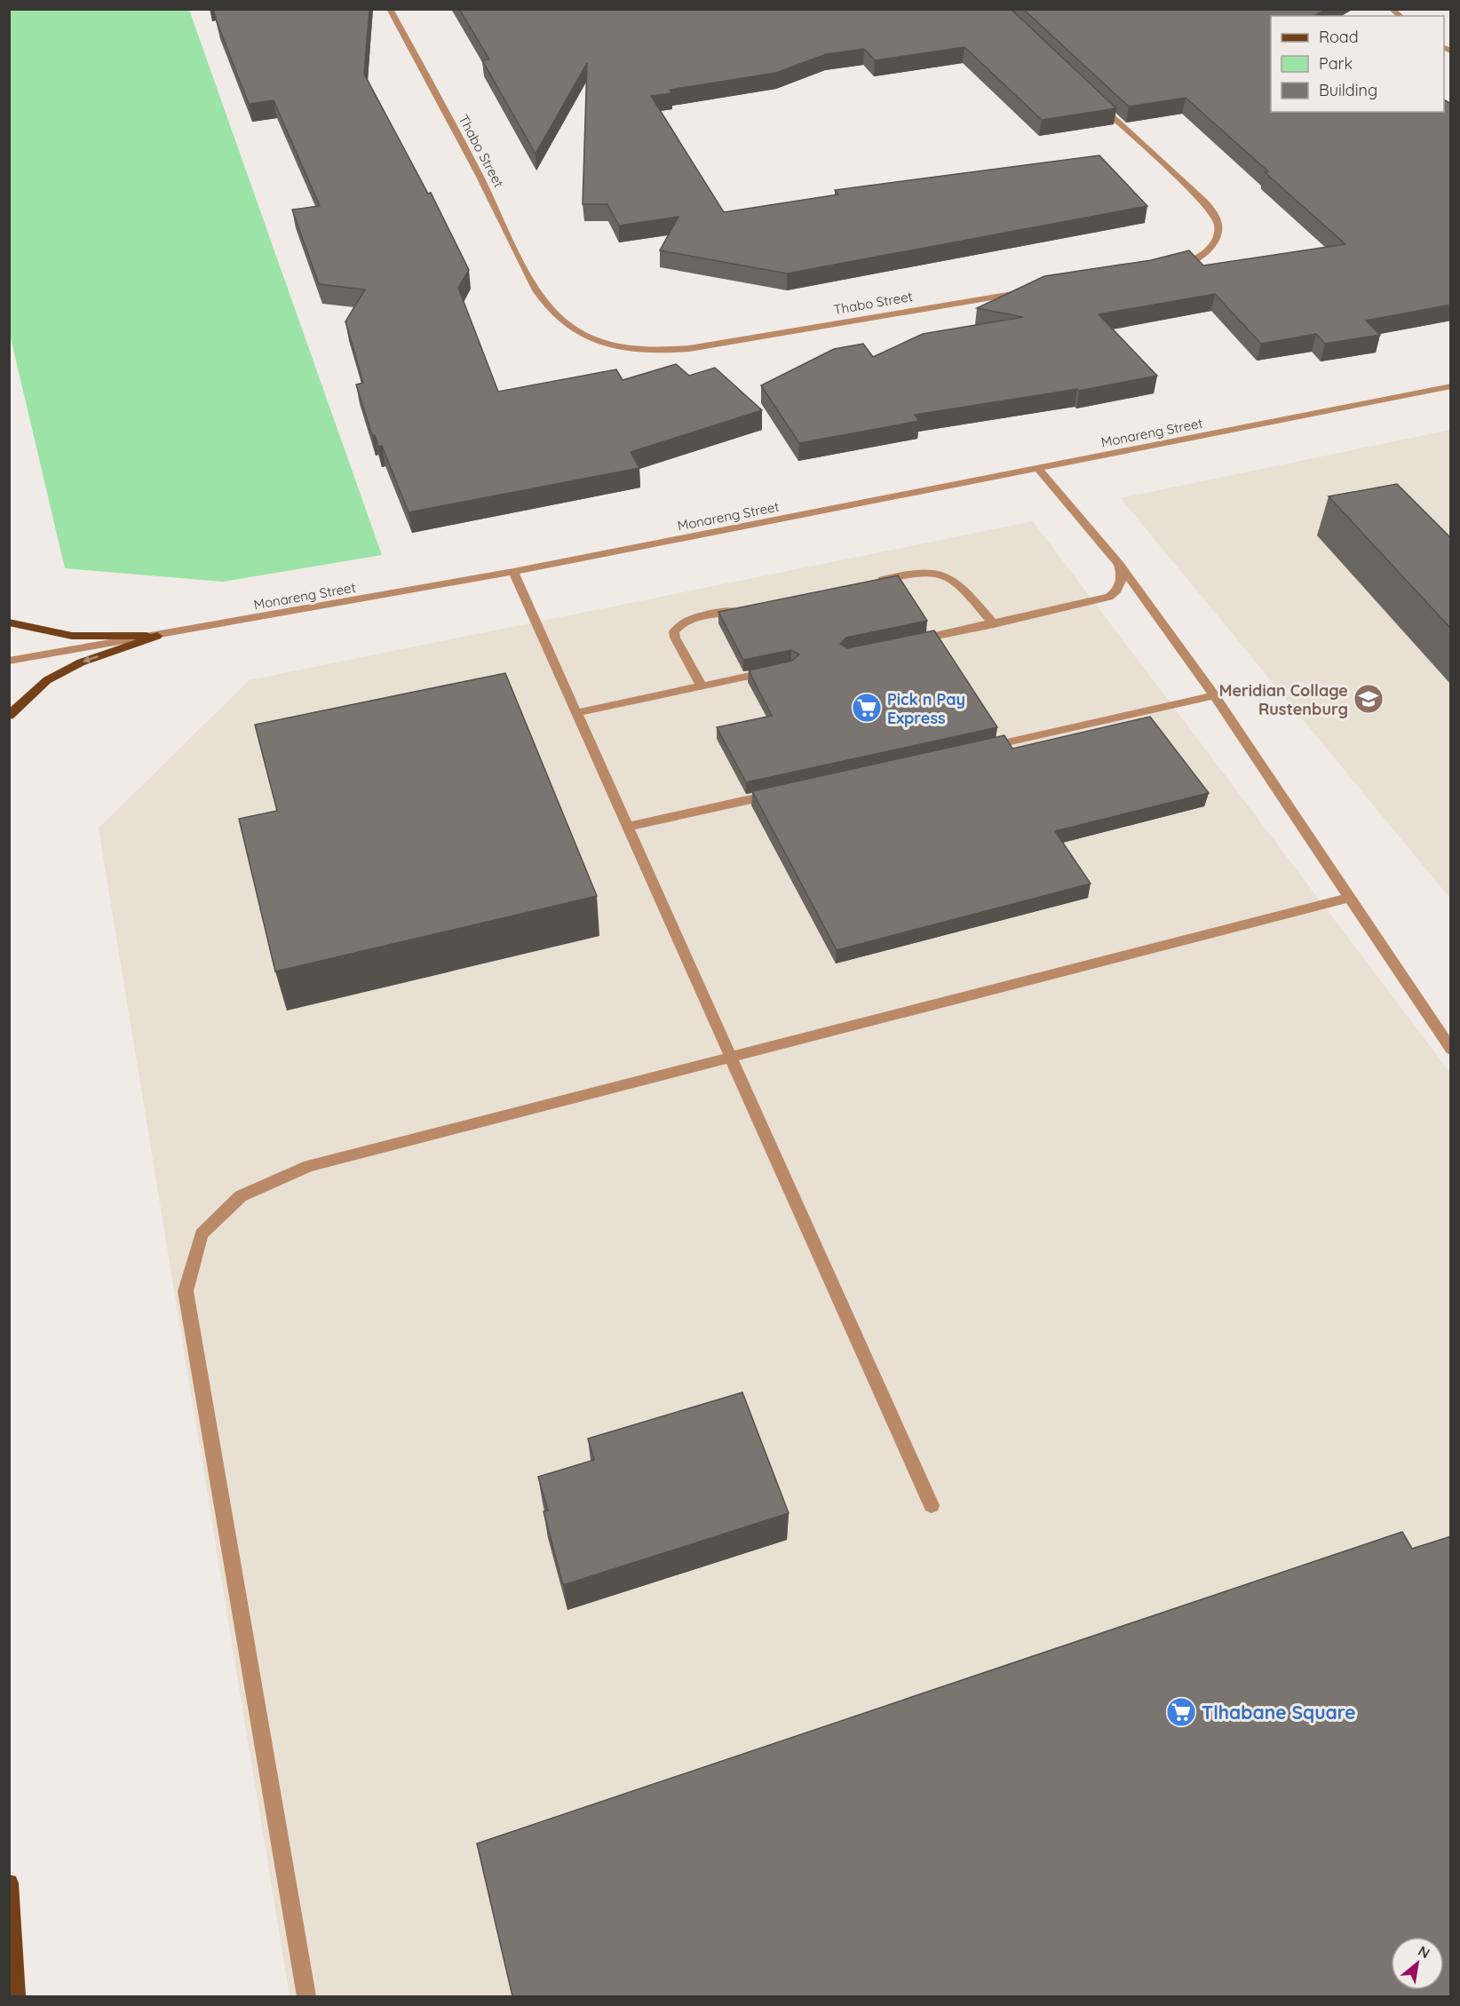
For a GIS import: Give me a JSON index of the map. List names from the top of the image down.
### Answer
{
  "streets": {
    "street": ["Thabo Street", "Monareng Street"]
  },
  "places": {
    "school or university": ["Meridian Collage Rustenburg"],
    "supermarket": ["Pick n Pay Express", "Tlhabane Square"]
  },
  "legend": ["Road", "Park", "Building"],
  "north": "top right"
}
